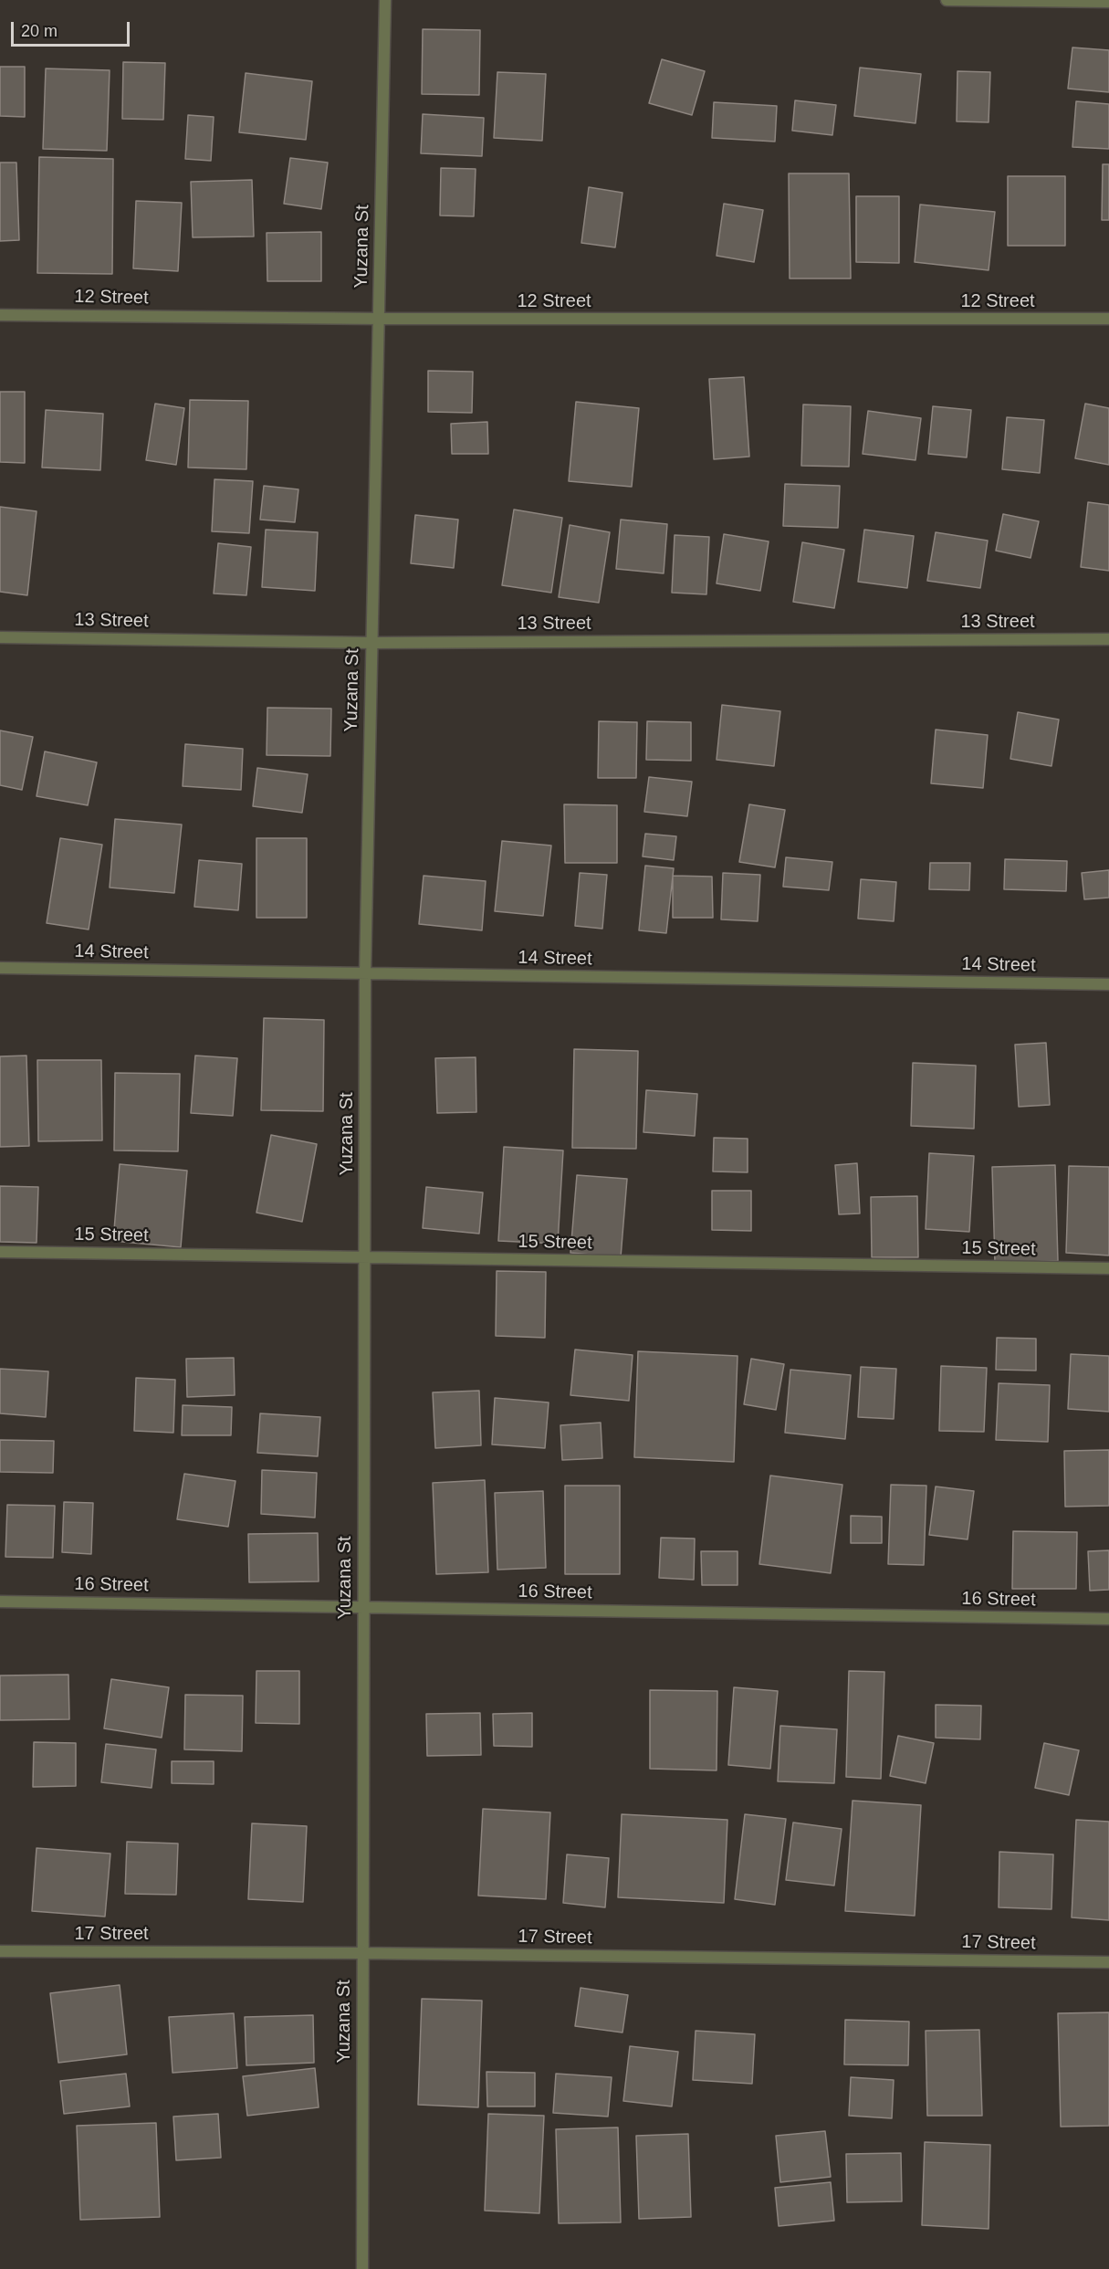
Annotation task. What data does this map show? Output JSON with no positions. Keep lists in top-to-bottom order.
{
  "streets": {
    "street": [
      "Yuzana St",
      "12 Street",
      "13 Street",
      "14 Street",
      "15 Street",
      "16 Street",
      "17 Street"
    ]
  },
  "crossings": [
    ["Yuzana St", "12 Street"],
    ["Yuzana St", "13 Street"],
    ["Yuzana St", "14 Street"],
    ["Yuzana St", "15 Street"],
    ["Yuzana St", "16 Street"],
    ["Yuzana St", "17 Street"]
  ],
  "scale_bar": "20 m"
}
